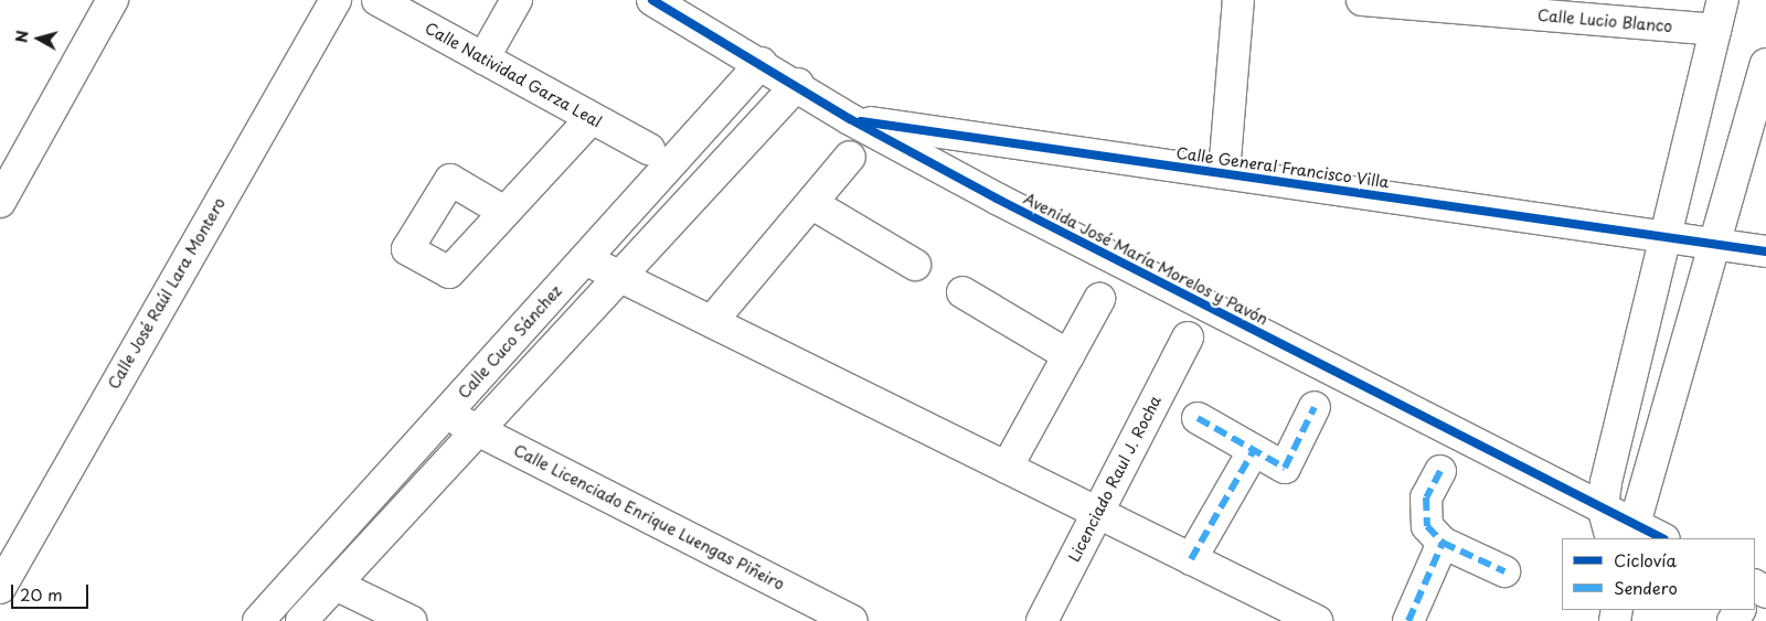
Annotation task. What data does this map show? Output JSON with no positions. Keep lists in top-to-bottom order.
{
  "streets": {
    "street": [
      "Calle Lucio Blanco",
      "Calle Natividad Garza Leal",
      "Calle General Francisco Villa",
      "Avenida José María Morelos y Pavón",
      "Calle José Raúl Lara Montero",
      "Calle Cuco Sánchez",
      "Licenciado Raul J. Rocha",
      "Calle Licenciado Enrique Luengas Piñeiro"
    ]
  },
  "crossings": [
    ["Calle General Francisco Villa", "Avenida José María Morelos y Pavón"],
    ["Avenida José María Morelos y Pavón", "Calle Cuco Sánchez"],
    ["Calle Cuco Sánchez", "Calle Licenciado Enrique Luengas Piñeiro"]
  ],
  "legend": ["Ciclovía", "Sendero"],
  "scale_bar": "20 m",
  "north": "left"
}
